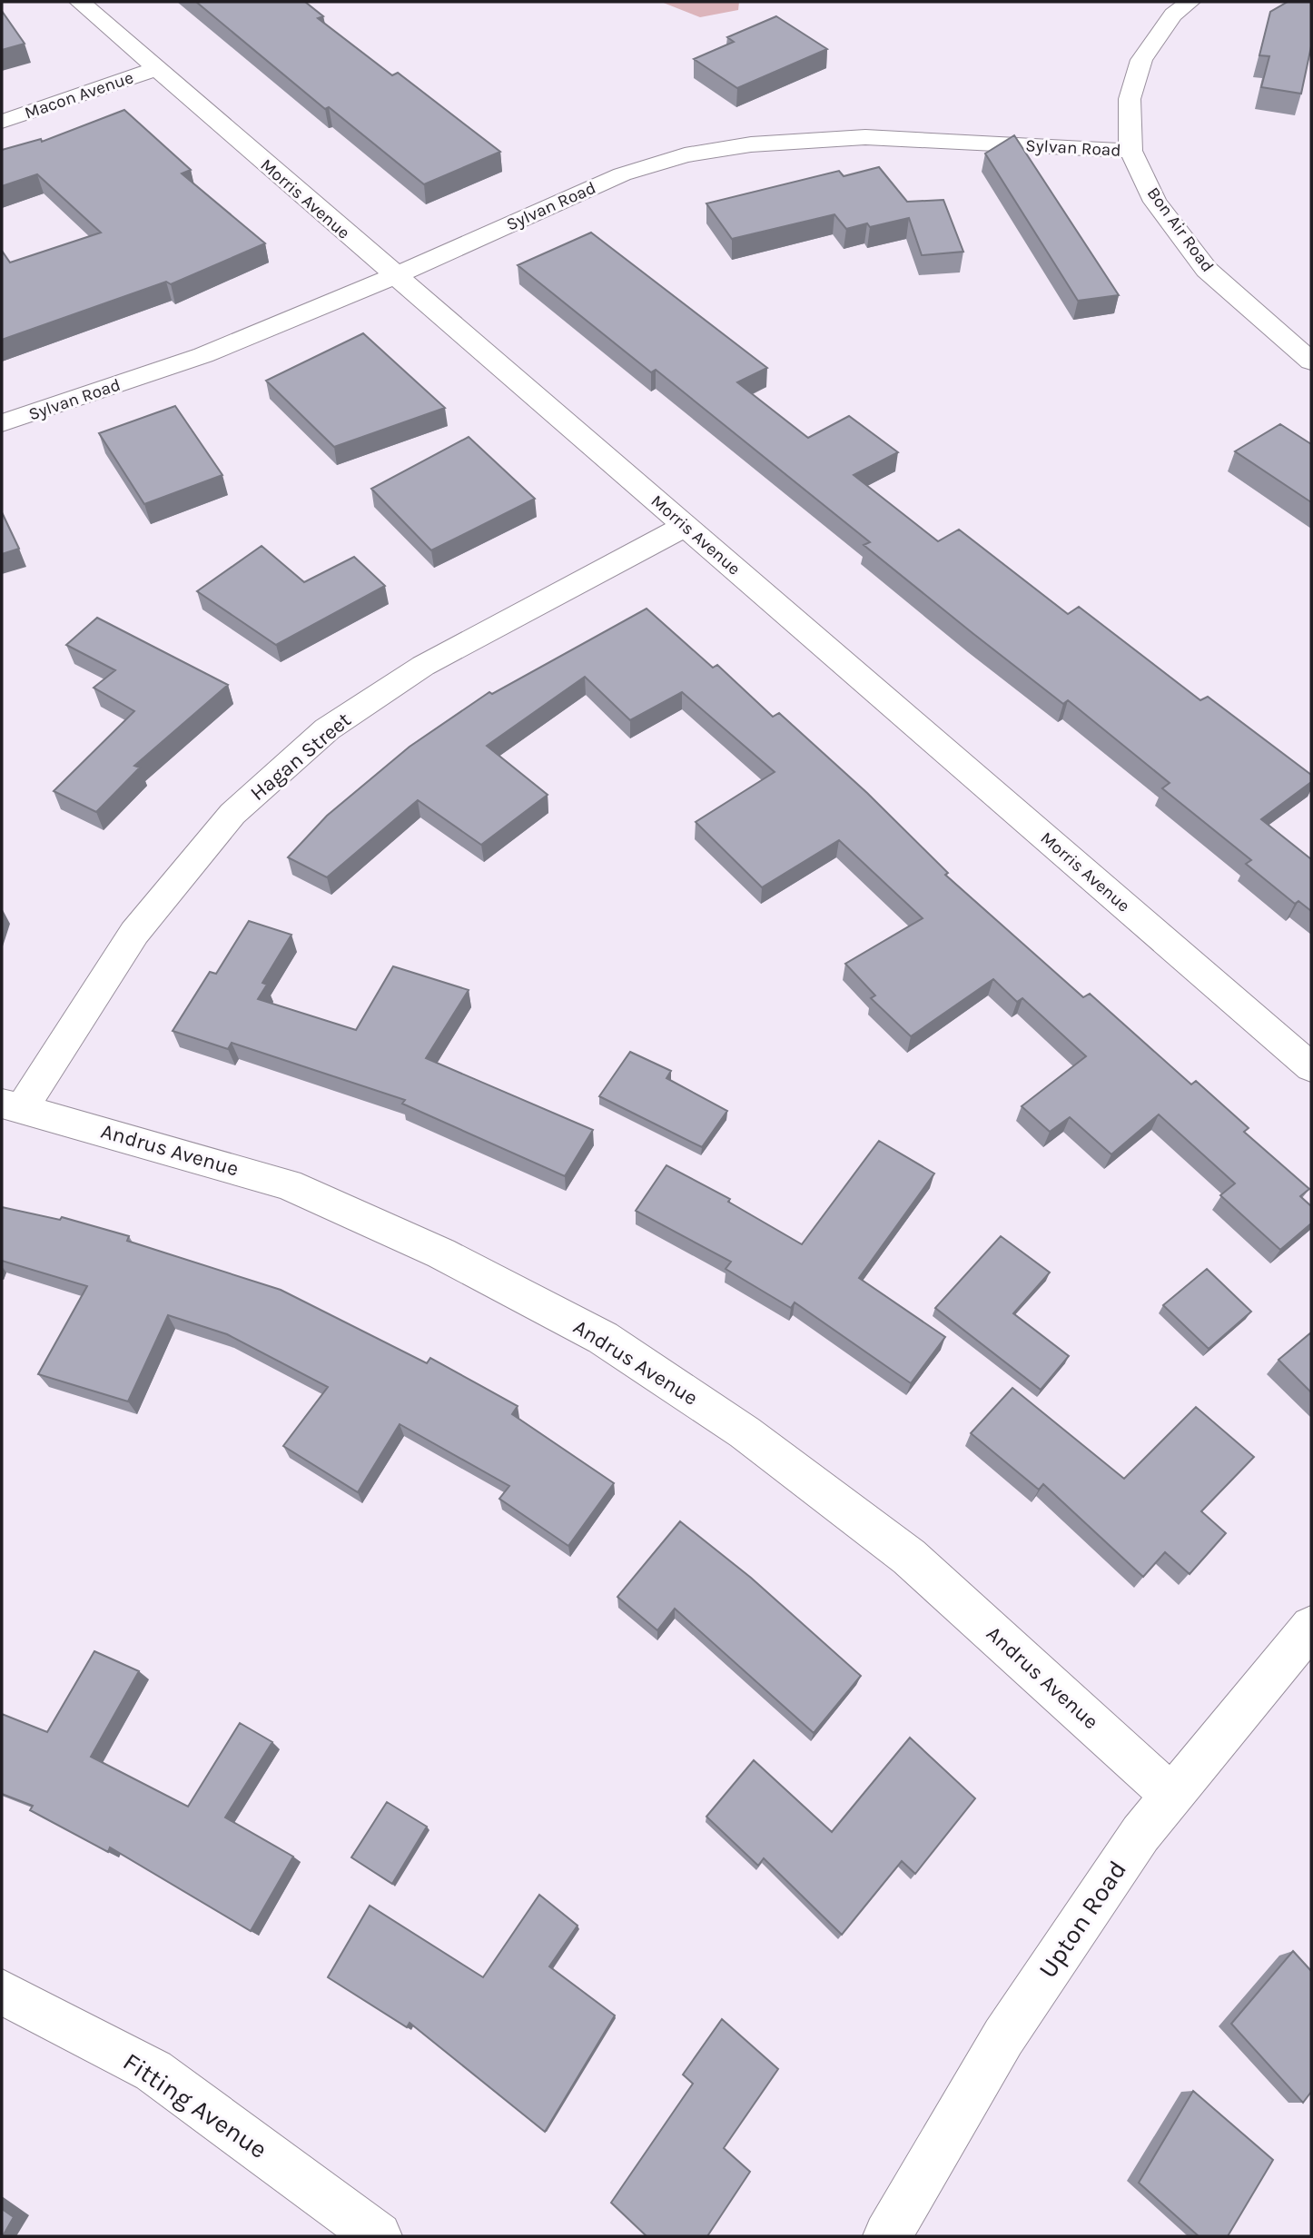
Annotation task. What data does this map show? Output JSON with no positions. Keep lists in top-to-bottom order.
{
  "streets": {
    "street": [
      "Macon Avenue",
      "Sylvan Road",
      "Morris Avenue",
      "Bon Air Road",
      "Hagan Street",
      "Andrus Avenue",
      "Upton Road",
      "Fitting Avenue"
    ]
  },
  "crossings": [
    ["Macon Avenue", "Morris Avenue"],
    ["Sylvan Road", "Morris Avenue"],
    ["Sylvan Road", "Bon Air Road"],
    ["Morris Avenue", "Hagan Street"],
    ["Hagan Street", "Andrus Avenue"],
    ["Andrus Avenue", "Upton Road"]
  ]
}
